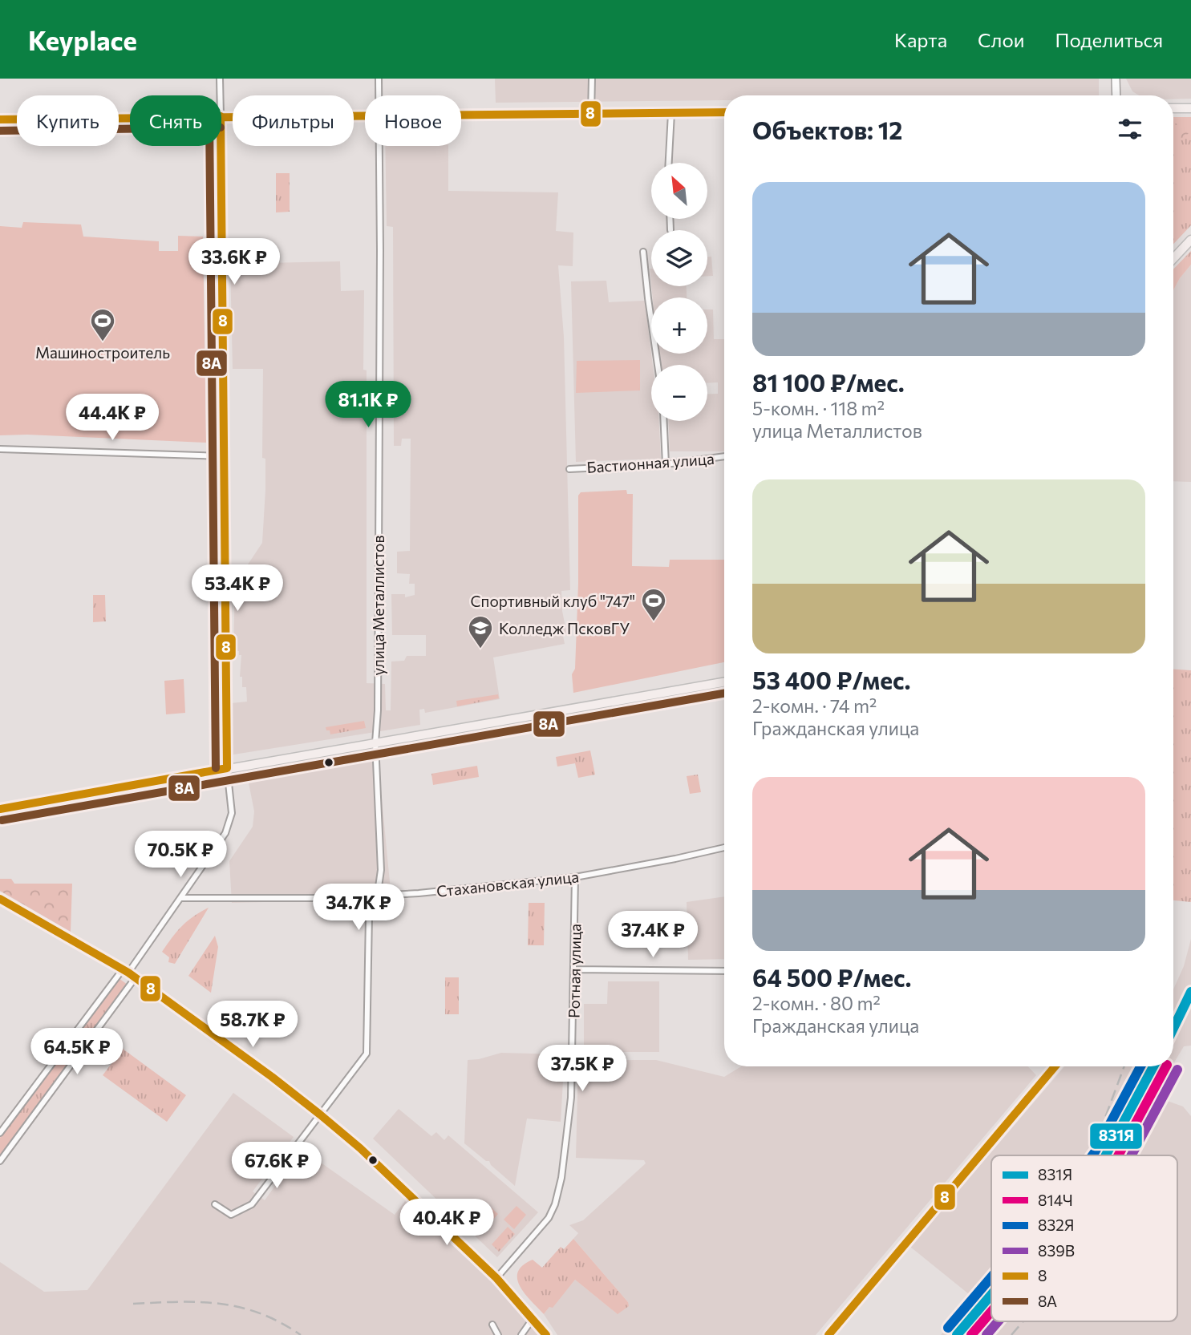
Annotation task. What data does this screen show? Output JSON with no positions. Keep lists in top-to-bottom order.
{
  "streets": {
    "street": [
      "Бастионная улица",
      "улица Металлистов",
      "Стахановская улица",
      "Ротная улица"
    ]
  },
  "crossings": [
    ["улица Металлистов", "Стахановская улица"],
    ["Стахановская улица", "Ротная улица"]
  ],
  "places": {
    "sports": ["Машиностроитель", "Спортивный клуб \"747\""],
    "school or university": ["Колледж ПсковГУ"]
  },
  "lines": [
    "transit line 8",
    "transit line 8А",
    "transit line 831Я",
    "transit line 814Ч",
    "transit line 832Я",
    "transit line 839В"
  ],
  "legend": [
    "831Я",
    "814Ч",
    "832Я",
    "839В",
    "8",
    "8А"
  ],
  "north": "top left",
  "page": {
    "header": "Keyplace",
    "nav": ["Карта", "Слои", "Поделиться"],
    "chip": [
      "Купить",
      "Снять",
      "Фильтры",
      "Новое"
    ],
    "heading": "Объектов: 12",
    "map_buttons": ["+", "−"],
    "list": [
      {
        "name": "81 100 ₽/мес.",
        "note": "5-комн. · 118 m² · улица Металлистов"
      },
      {
        "name": "53 400 ₽/мес.",
        "note": "2-комн. · 74 m² · Гражданская улица"
      },
      {
        "name": "64 500 ₽/мес.",
        "note": "2-комн. · 80 m² · Гражданская улица"
      }
    ],
    "price": [
      "33.6K ₽",
      "81.1K ₽",
      "44.4K ₽",
      "53.4K ₽",
      "70.5K ₽",
      "34.7K ₽",
      "37.4K ₽",
      "58.7K ₽",
      "64.5K ₽",
      "37.5K ₽",
      "67.6K ₽",
      "40.4K ₽"
    ]
  }
}
